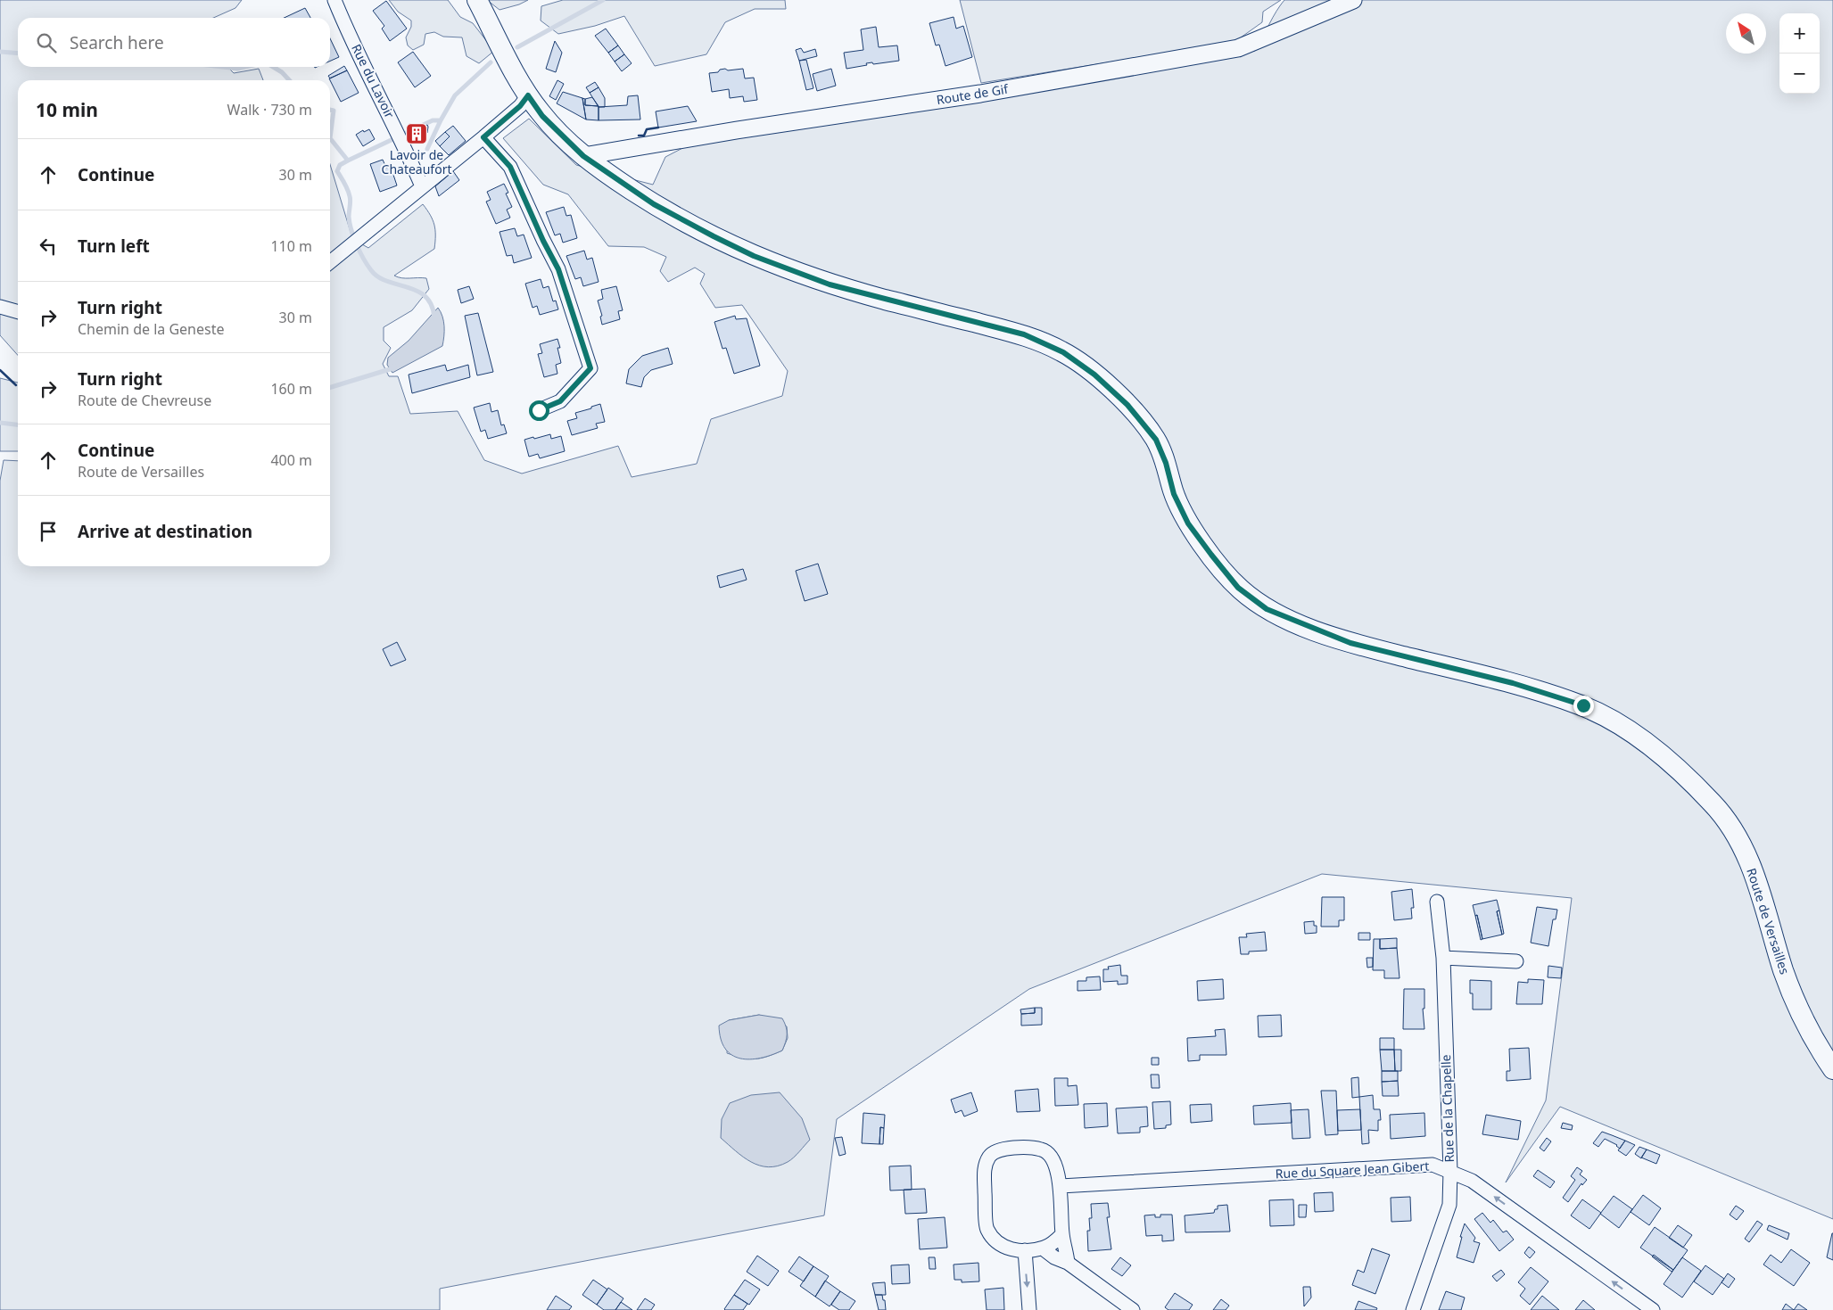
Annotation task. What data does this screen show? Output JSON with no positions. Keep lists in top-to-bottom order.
{
  "streets": {
    "main road": ["Route de Versailles"],
    "street": [
      "Rue du Lavoir",
      "Route de Gif",
      "Rue de la Chapelle",
      "Rue du Square Jean Gibert"
    ]
  },
  "crossings": [
    ["Route de Gif", "Route de Versailles"],
    ["Rue de la Chapelle", "Rue du Square Jean Gibert"]
  ],
  "one_way": ["Rue du Square Jean Gibert"],
  "places": {
    "building": ["Lavoir de Chateaufort"]
  },
  "north": "top left",
  "page": {
    "map_buttons": ["+", "−"],
    "search": "Search here",
    "heading": ["10 min", "Walk · 730 m"],
    "list": [
      ["Continue", "30 m"],
      ["Turn left", "110 m"],
      ["Turn right", "Chemin de la Geneste", "30 m"],
      ["Turn right", "Route de Chevreuse", "160 m"],
      ["Continue", "Route de Versailles", "400 m"],
      "Arrive at destination"
    ]
  }
}
